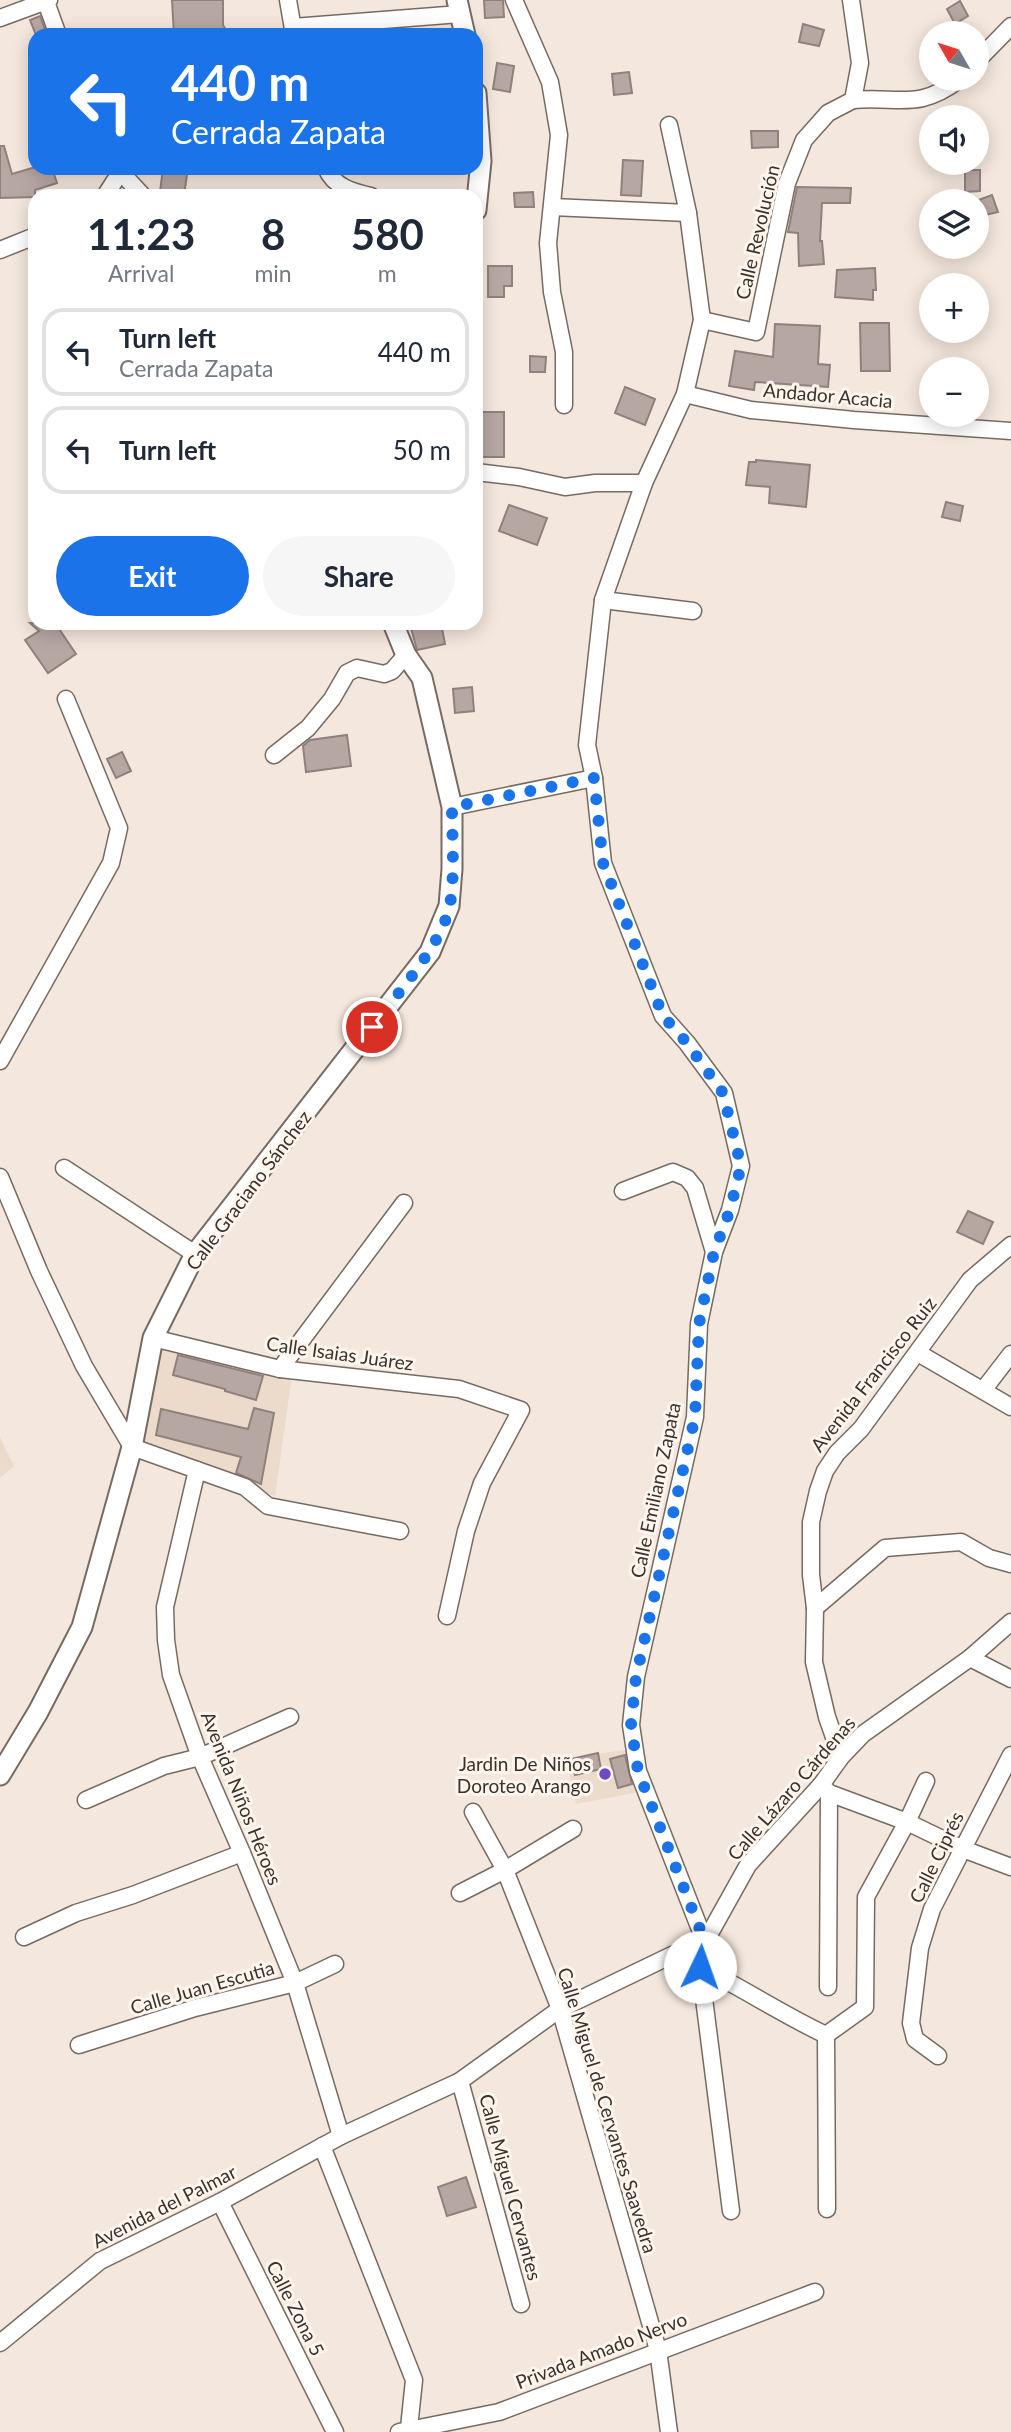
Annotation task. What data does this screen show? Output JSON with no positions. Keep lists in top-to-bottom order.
{
  "streets": {
    "street": [
      "Calle Revolución",
      "Andador Acacia",
      "Calle Graciano Sánchez",
      "Calle Isaias Juárez",
      "Avenida Francisco Ruiz",
      "Calle Emiliano Zapata",
      "Calle Lázaro Cárdenas",
      "Avenida Niños Héroes",
      "Calle Ciprés",
      "Calle Juan Escutia",
      "Calle Miguel de Cervantes Saavedra",
      "Calle Miguel Cervantes",
      "Avenida del Palmar",
      "Calle Zona 5",
      "Privada Amado Nervo"
    ]
  },
  "crossings": [
    ["Calle Revolución", "Calle Emiliano Zapata"],
    ["Andador Acacia", "Calle Emiliano Zapata"],
    ["Calle Graciano Sánchez", "Calle Isaias Juárez"],
    ["Avenida Francisco Ruiz", "Calle Lázaro Cárdenas"],
    ["Calle Emiliano Zapata", "Calle Lázaro Cárdenas"],
    ["Avenida Niños Héroes", "Calle Juan Escutia"],
    ["Calle Miguel de Cervantes Saavedra", "Privada Amado Nervo"],
    ["Avenida del Palmar", "Calle Zona 5"]
  ],
  "places": ["Jardin De Niños Doroteo Arango"],
  "north": "top left",
  "page": {
    "map_buttons": ["+", "−"],
    "turn": ["440 m", "Cerrada Zapata"],
    "eta": [
      "11:23",
      "Arrival",
      "8",
      "min",
      "580",
      "m"
    ],
    "list": [
      {
        "name": "Turn left",
        "note": "Cerrada Zapata",
        "value": "440 m"
      },
      {
        "name": "Turn left",
        "value": "50 m"
      }
    ],
    "buttons": ["Exit", "Share"]
  }
}
